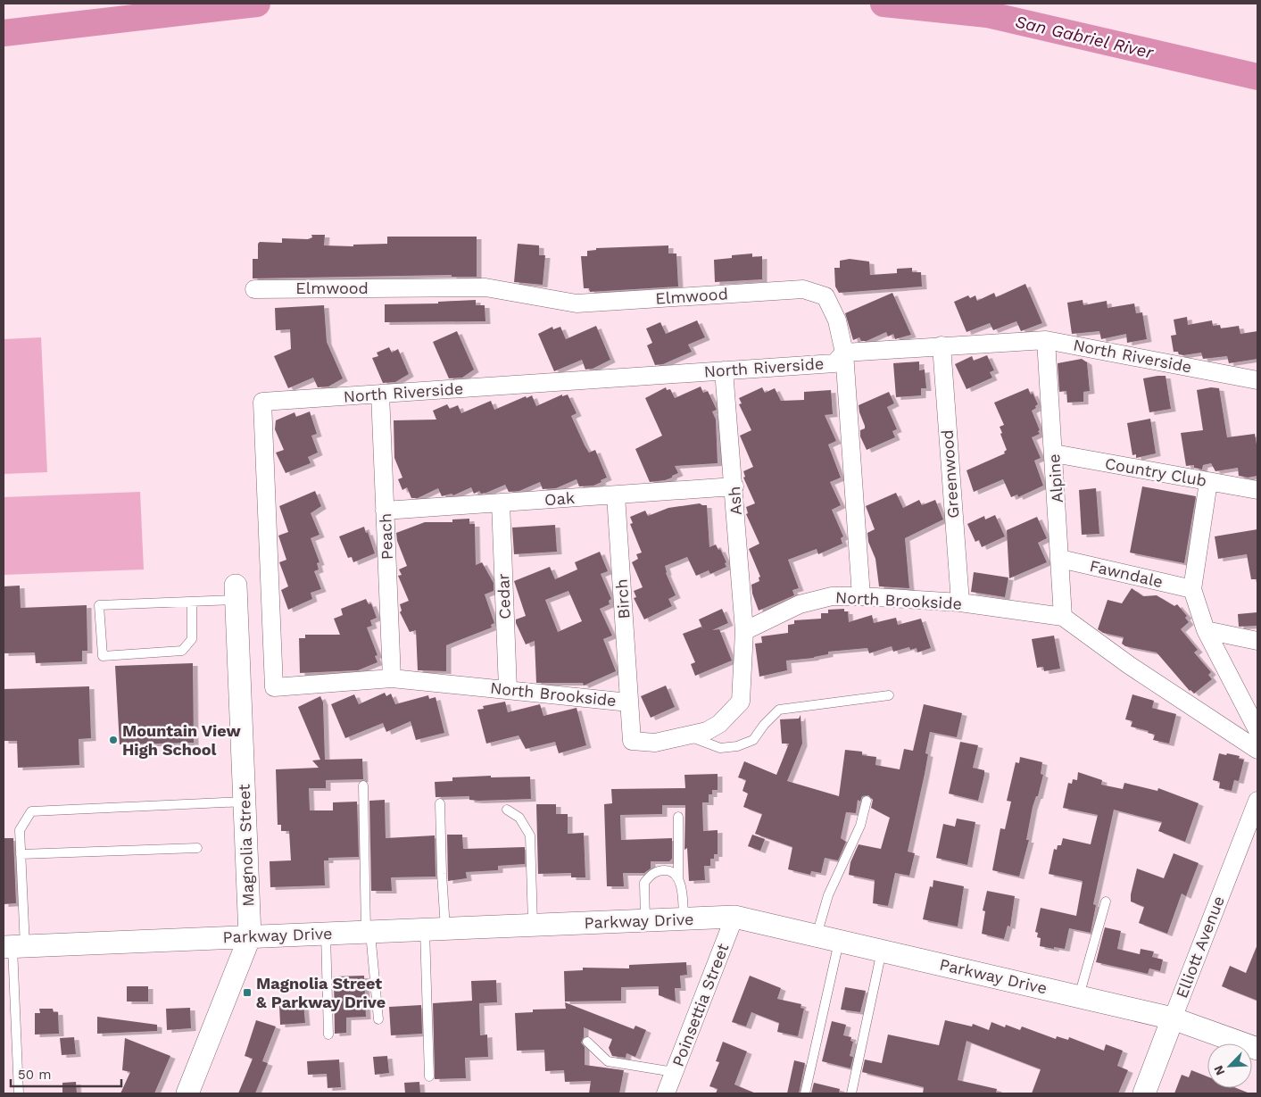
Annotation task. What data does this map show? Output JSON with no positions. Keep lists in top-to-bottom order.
{
  "streets": {
    "street": [
      "Elmwood",
      "North Riverside",
      "Country Club",
      "Greenwood",
      "Alpine",
      "Oak",
      "Ash",
      "Peach",
      "Fawndale",
      "Cedar",
      "Birch",
      "North Brookside",
      "Magnolia Street",
      "Parkway Drive",
      "Elliott Avenue",
      "Poinsettia Street"
    ]
  },
  "crossings": [
    ["Elmwood", "North Riverside"],
    ["Elmwood", "North Brookside"],
    ["North Riverside", "Greenwood"],
    ["North Riverside", "Alpine"],
    ["North Riverside", "Ash"],
    ["North Riverside", "Peach"],
    ["North Riverside", "North Brookside"],
    ["Country Club", "Alpine"],
    ["Greenwood", "North Brookside"],
    ["Alpine", "Fawndale"],
    ["Alpine", "North Brookside"],
    ["Oak", "Ash"],
    ["Oak", "Peach"],
    ["Oak", "Cedar"],
    ["Oak", "Birch"],
    ["Ash", "North Brookside"],
    ["Peach", "North Brookside"],
    ["Cedar", "North Brookside"],
    ["Birch", "North Brookside"],
    ["Magnolia Street", "Parkway Drive"],
    ["Parkway Drive", "Elliott Avenue"],
    ["Parkway Drive", "Poinsettia Street"]
  ],
  "water": ["San Gabriel River"],
  "places": {
    "other": ["Mountain View High School"],
    "transit": ["Magnolia Street & Parkway Drive"]
  },
  "scale_bar": "50 m",
  "north": "bottom left"
}
